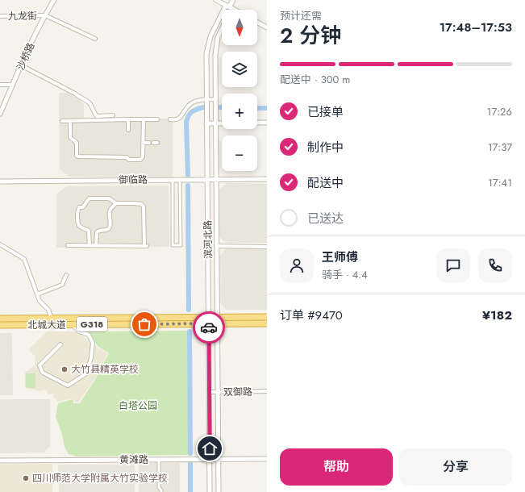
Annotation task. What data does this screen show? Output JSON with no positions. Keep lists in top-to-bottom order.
{
  "streets": {
    "highway": ["G318", "北城大道"],
    "street": [
      "九龙街",
      "沙桥路",
      "御临路",
      "滨河北路",
      "双御路",
      "黄滩路"
    ]
  },
  "crossings": [
    ["九龙街", "沙桥路"],
    ["御临路", "滨河北路"],
    ["滨河北路", "北城大道"],
    ["滨河北路", "双御路"],
    ["滨河北路", "黄滩路"]
  ],
  "parks": ["白塔公园"],
  "places": ["大竹县精英学校", "四川师范大学附属大竹实验学校"],
  "north": "bottom",
  "page": {
    "heading": ["2 分钟", "预计还需", "17:48–17:53"],
    "panel": [
      "王师傅",
      "骑手 · 4.4",
      "订单 #9470",
      "¥182"
    ],
    "map_buttons": ["+", "−"],
    "bar": "配送中 · 300 m",
    "list": [
      ["已接单", "17:26"],
      ["制作中", "17:37"],
      ["配送中", "17:41"],
      "已送达"
    ],
    "buttons": ["帮助", "分享"]
  }
}
